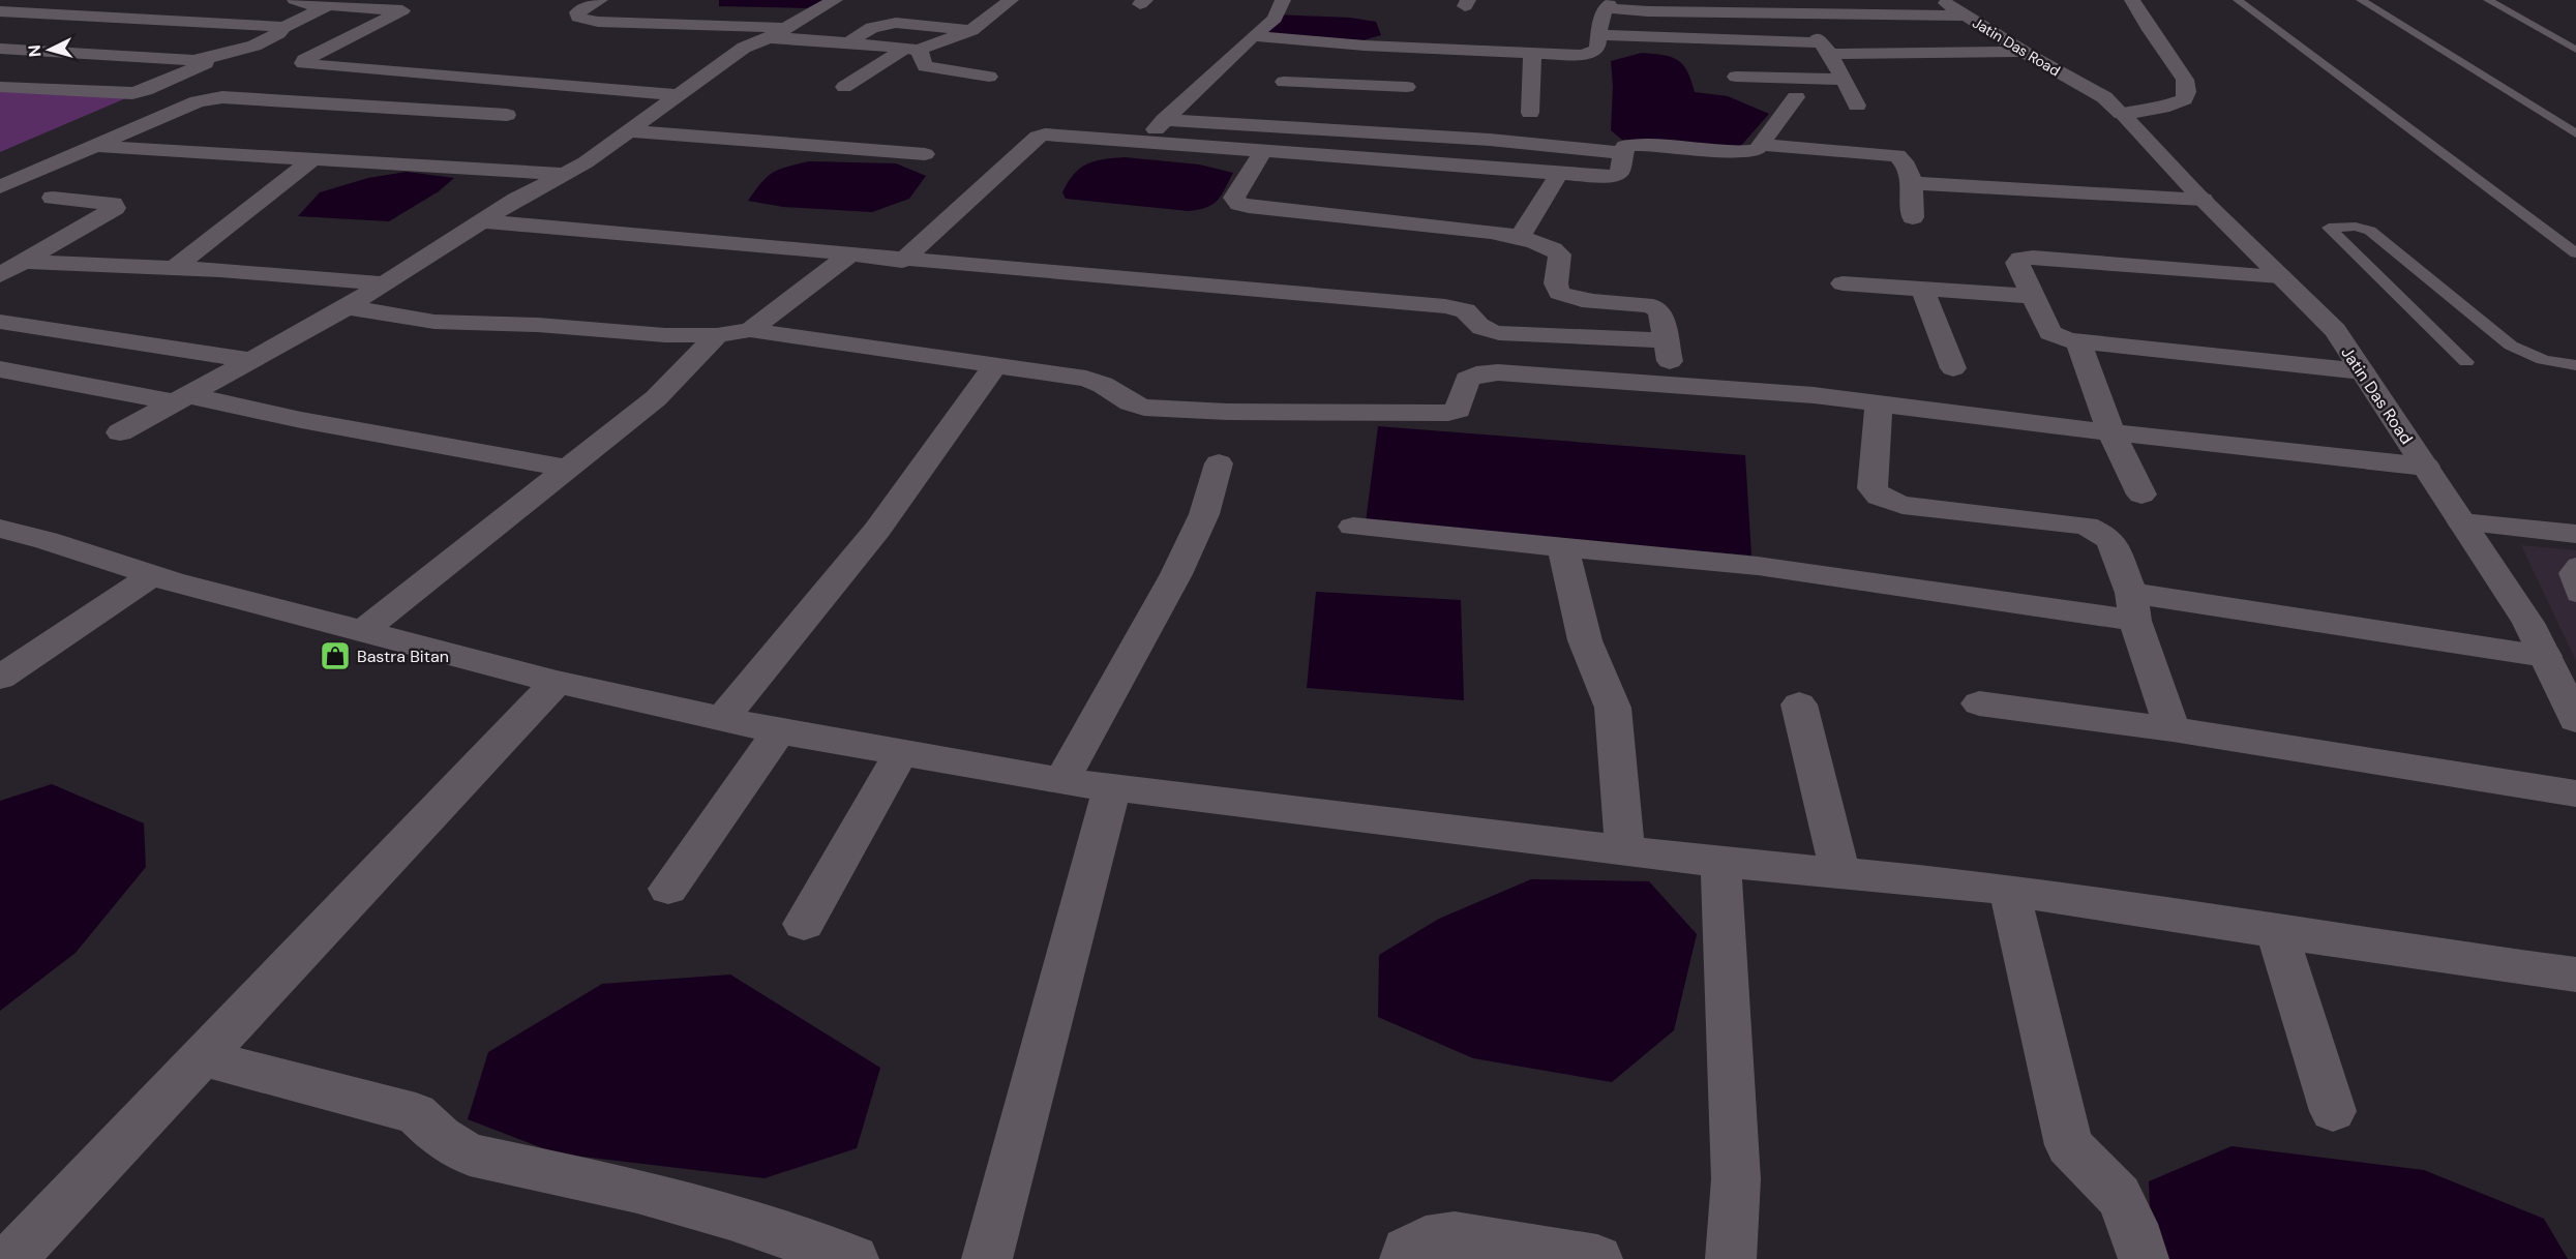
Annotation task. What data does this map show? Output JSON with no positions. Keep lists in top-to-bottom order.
{
  "streets": {
    "street": ["Jatin Das Road"]
  },
  "places": {
    "shop": ["Bastra Bitan"]
  },
  "north": "left"
}
